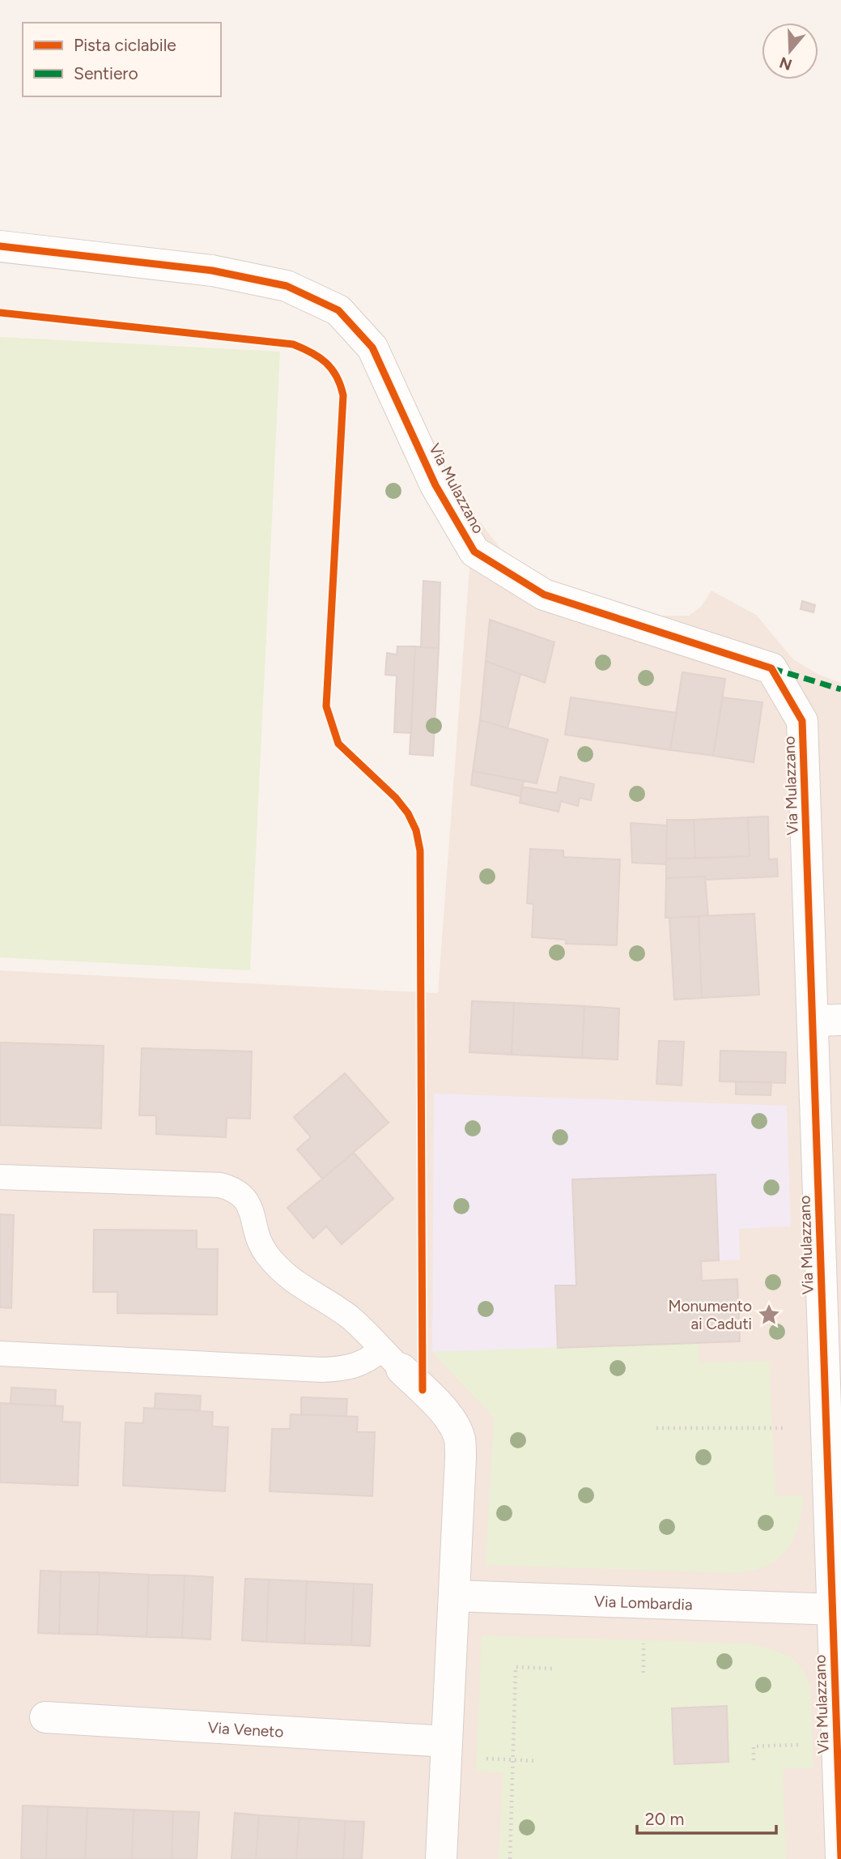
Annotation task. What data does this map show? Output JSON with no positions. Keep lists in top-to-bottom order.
{
  "streets": {
    "street": ["Via Mulazzano", "Via Lombardia", "Via Veneto"]
  },
  "crossings": [
    ["Via Mulazzano", "Via Lombardia"]
  ],
  "places": {
    "place": ["Monumento ai Caduti"]
  },
  "legend": ["Pista ciclabile", "Sentiero"],
  "scale_bar": "20 m",
  "north": "bottom"
}
